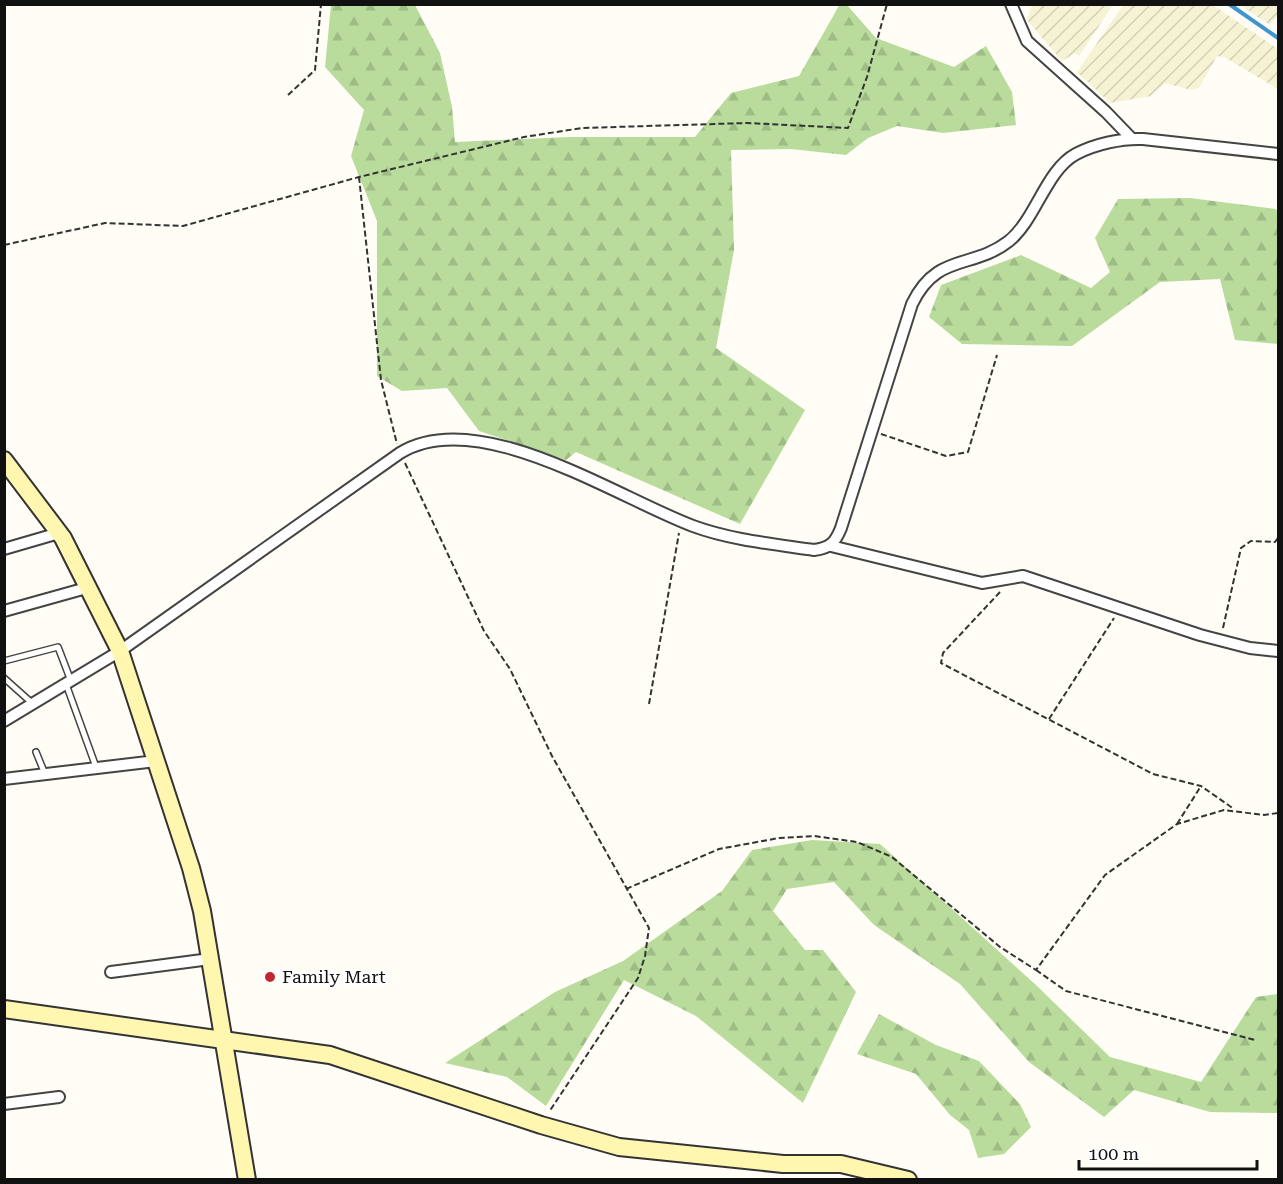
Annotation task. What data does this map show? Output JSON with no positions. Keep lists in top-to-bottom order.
{
  "places": ["Family Mart"],
  "scale_bar": "100 m"
}
